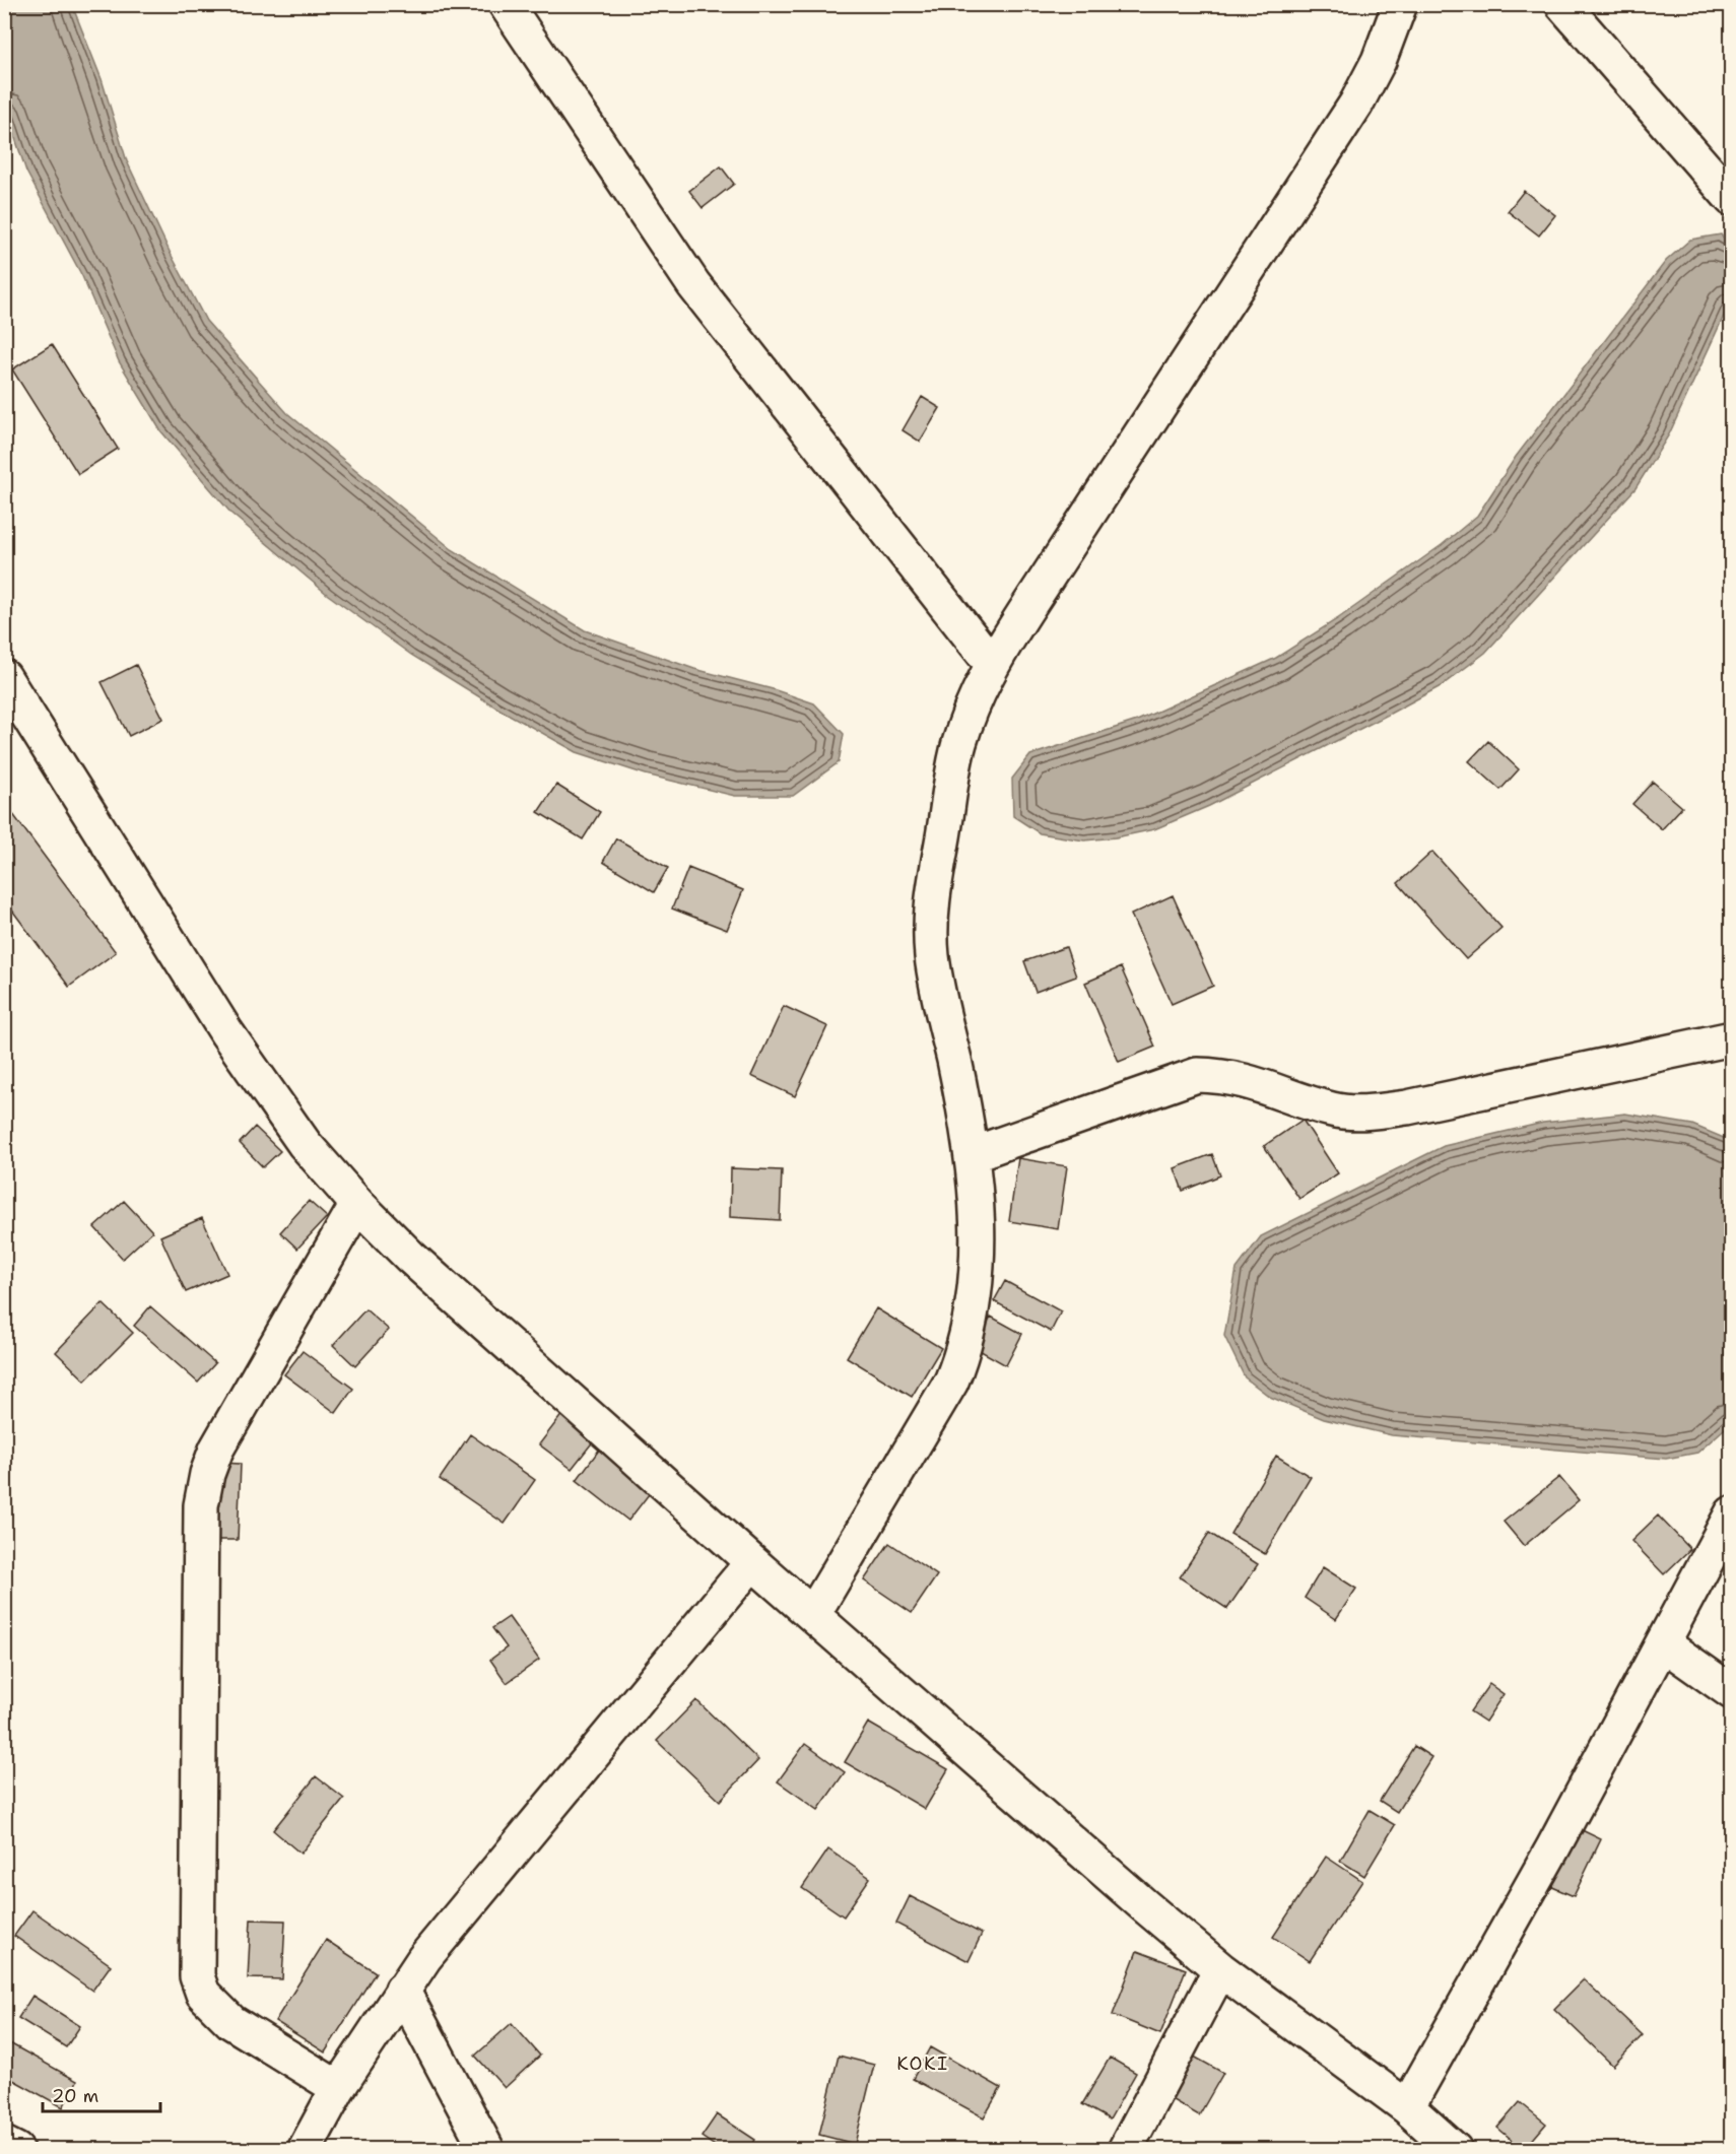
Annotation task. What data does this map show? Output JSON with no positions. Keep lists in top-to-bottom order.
{
  "districts": ["KOKI"],
  "scale_bar": "20 m"
}
